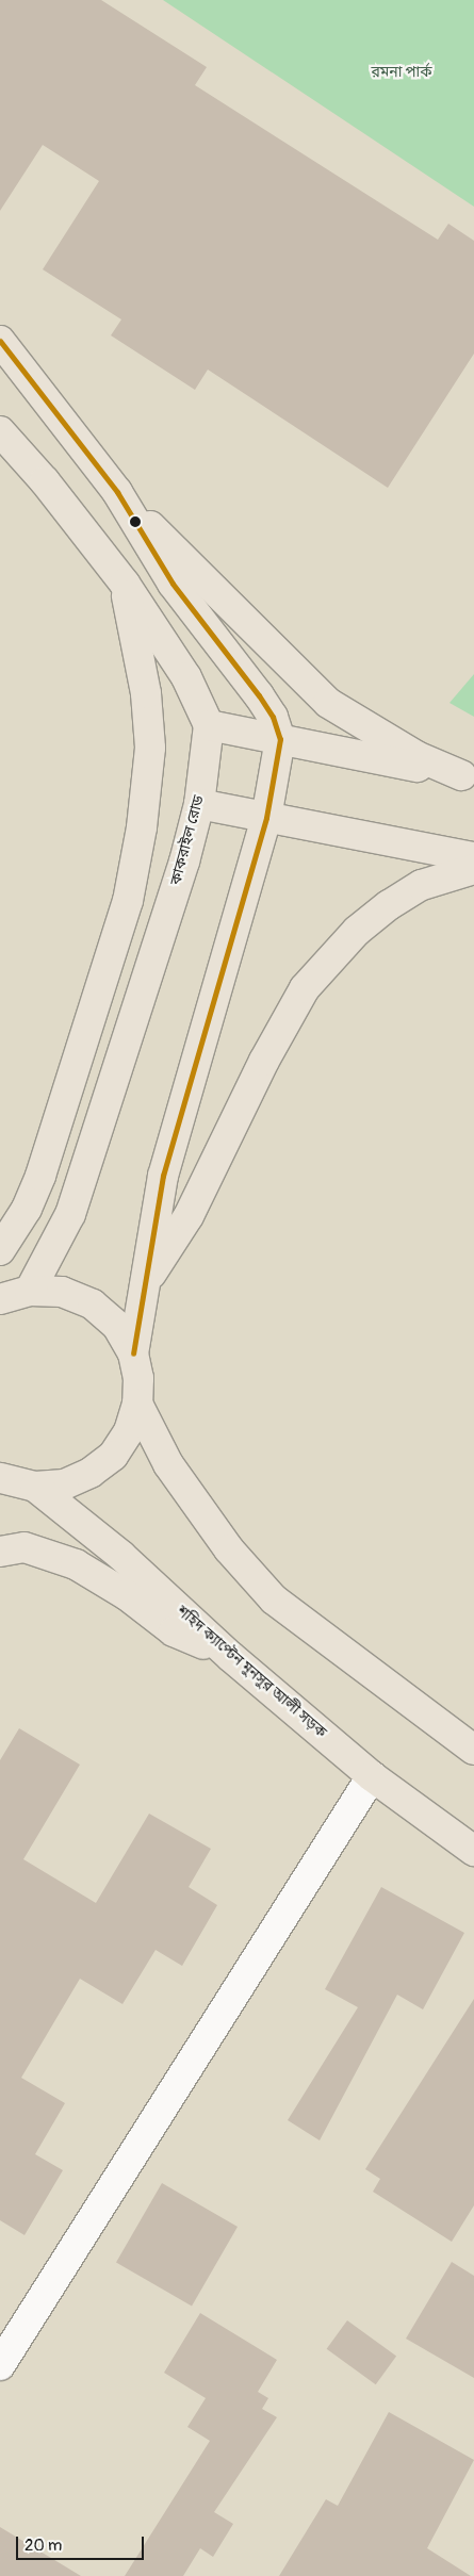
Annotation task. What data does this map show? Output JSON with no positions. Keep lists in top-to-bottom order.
{
  "streets": {
    "main road": ["কাকরাইল রোড", "শহিদ ক্যাপ্টেন মুনসুর আলী সড়ক"]
  },
  "parks": ["রমনা পার্ক"],
  "scale_bar": "20 m"
}
